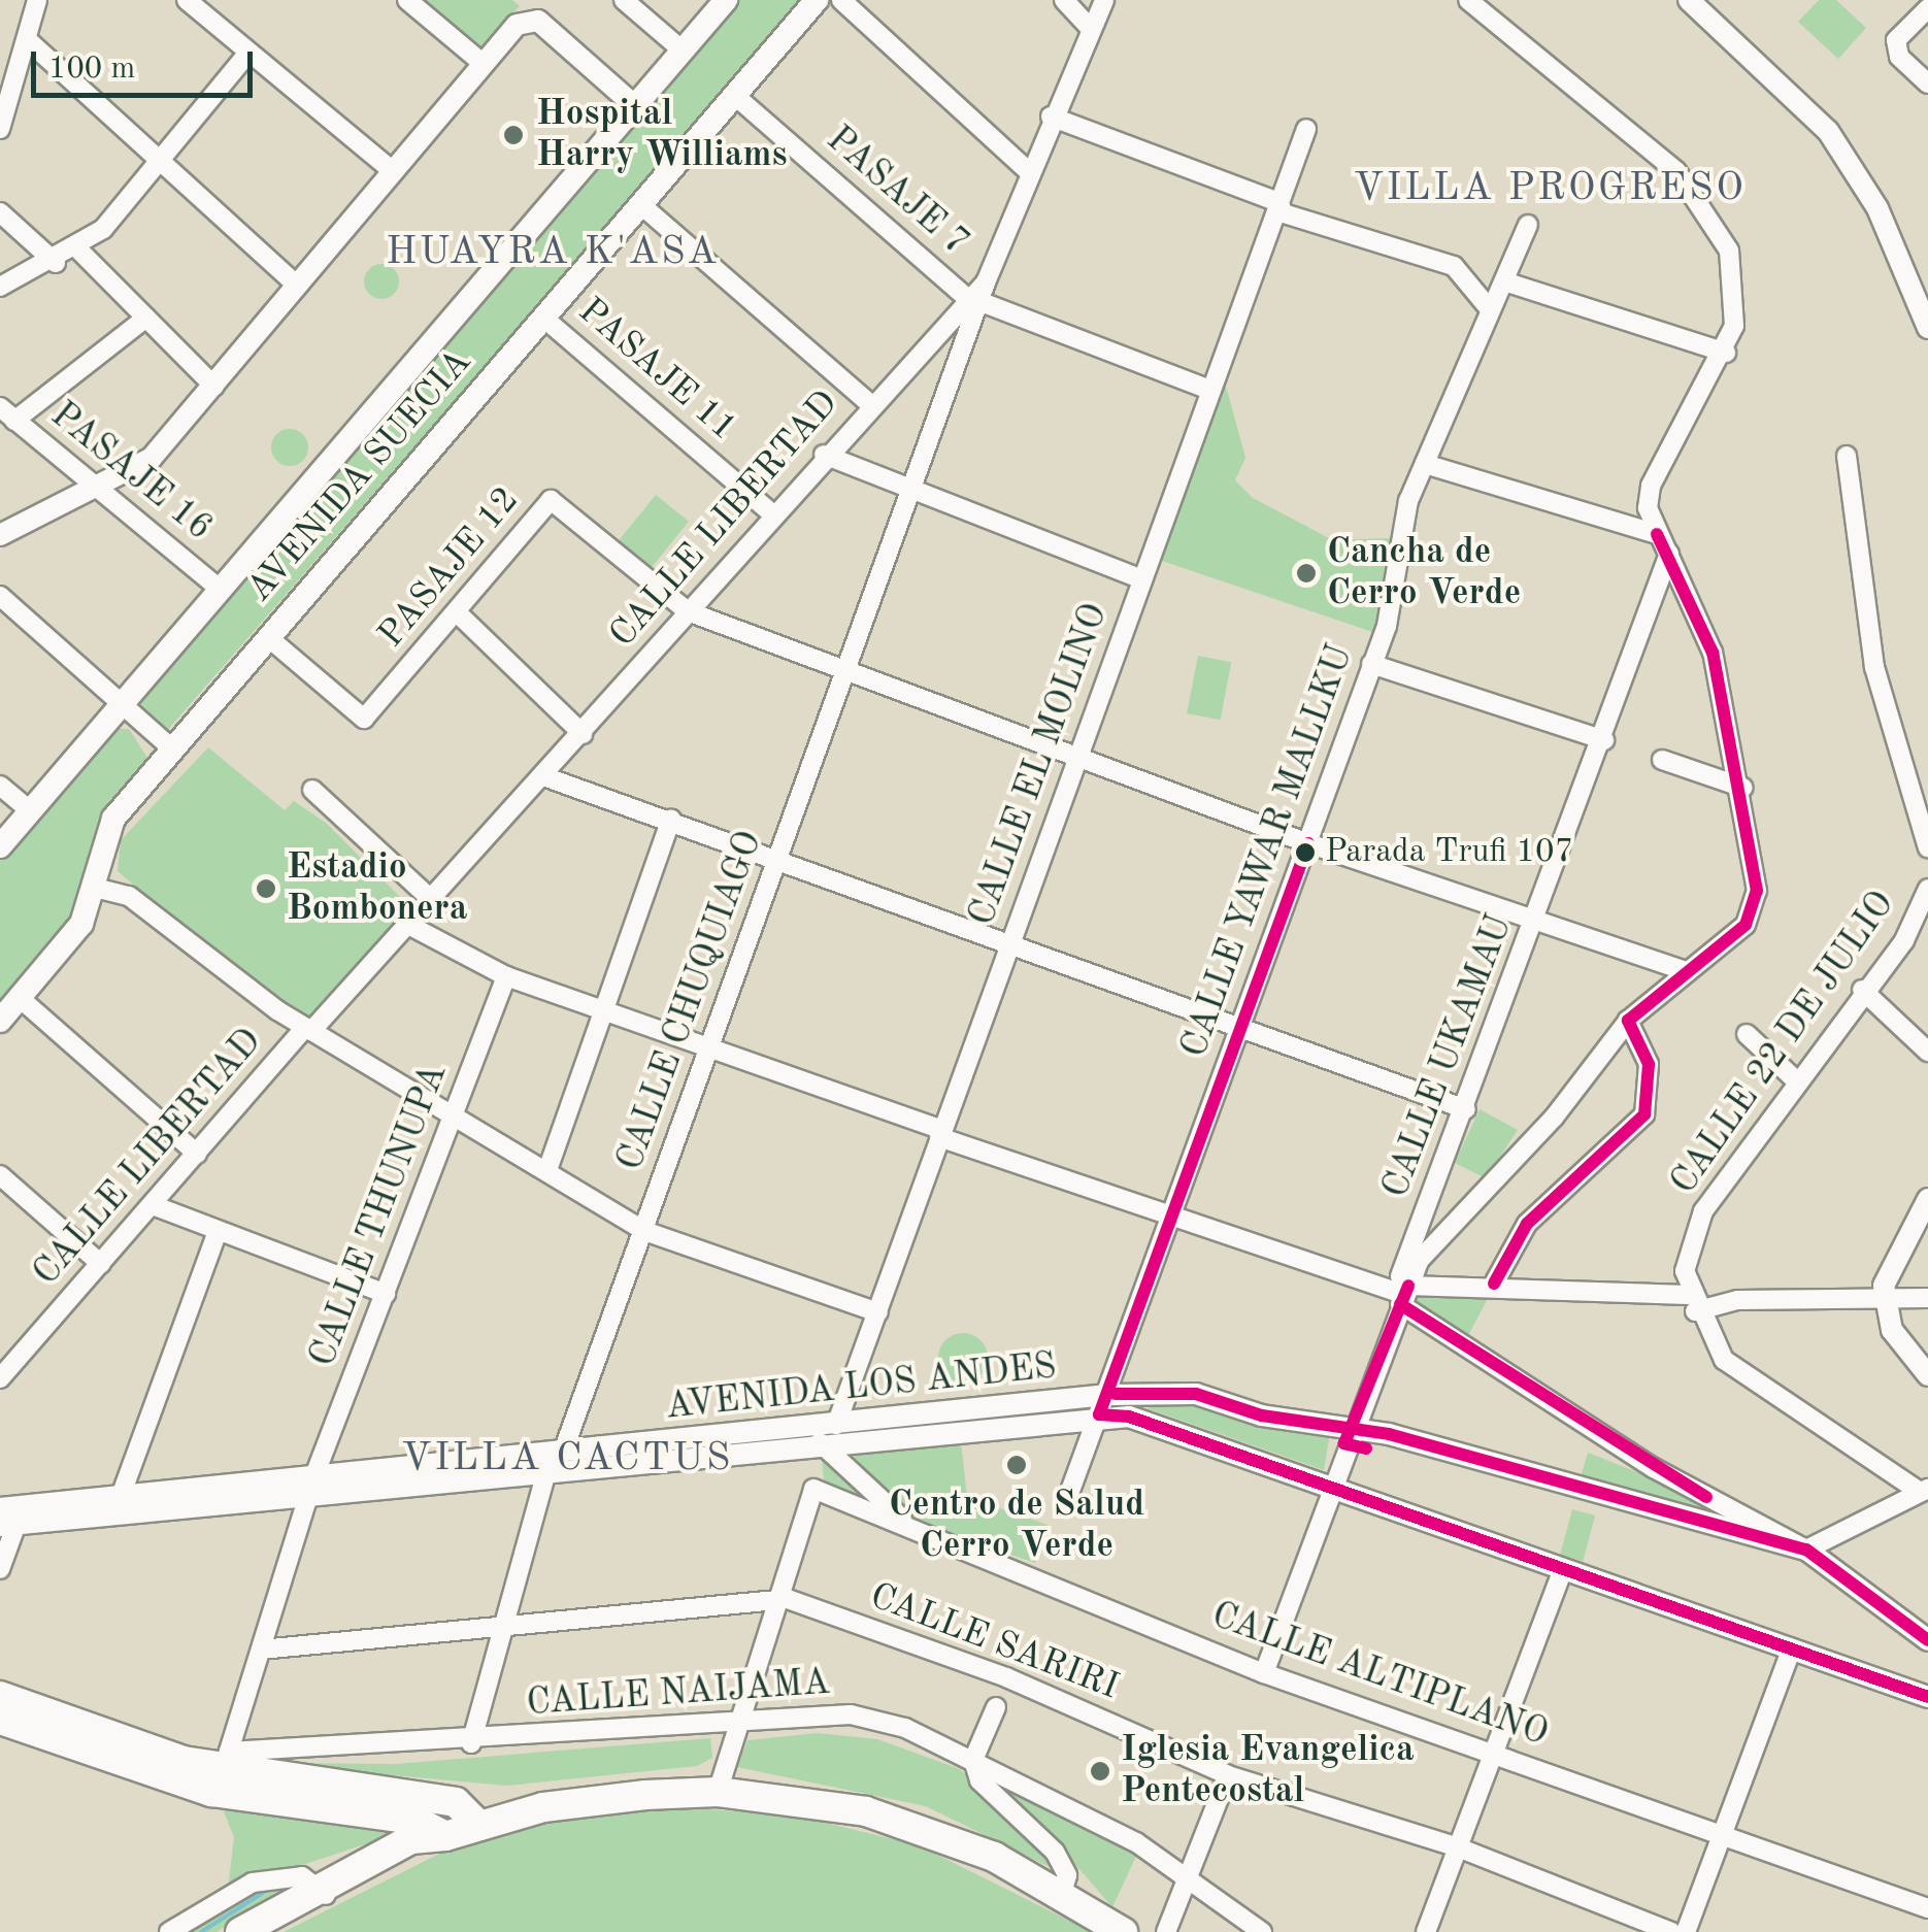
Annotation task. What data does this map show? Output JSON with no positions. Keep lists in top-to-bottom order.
{
  "streets": {
    "main road": ["AVENIDA SUECIA"],
    "street": [
      "PASAJE 7",
      "PASAJE 11",
      "PASAJE 16",
      "CALLE LIBERTAD",
      "PASAJE 12",
      "CALLE EL MOLINO",
      "CALLE YAWAR MALLKU",
      "CALLE CHUQUIAGO",
      "CALLE 22 DE JULIO",
      "CALLE UKAMAU",
      "CALLE THUNUPA",
      "AVENIDA LOS ANDES",
      "CALLE SARIRI",
      "CALLE ALTIPLANO",
      "CALLE NAIJAMA"
    ]
  },
  "crossings": [
    ["PASAJE 7", "AVENIDA SUECIA"],
    ["PASAJE 7", "CALLE LIBERTAD"],
    ["PASAJE 7", "CALLE EL MOLINO"],
    ["PASAJE 7", "CALLE CHUQUIAGO"],
    ["PASAJE 11", "AVENIDA SUECIA"],
    ["PASAJE 11", "CALLE LIBERTAD"],
    ["PASAJE 16", "AVENIDA SUECIA"],
    ["AVENIDA SUECIA", "PASAJE 12"],
    ["CALLE LIBERTAD", "PASAJE 12"],
    ["CALLE LIBERTAD", "CALLE CHUQUIAGO"],
    ["CALLE EL MOLINO", "AVENIDA LOS ANDES"],
    ["CALLE YAWAR MALLKU", "AVENIDA LOS ANDES"],
    ["CALLE CHUQUIAGO", "AVENIDA LOS ANDES"],
    ["CALLE CHUQUIAGO", "CALLE SARIRI"],
    ["CALLE CHUQUIAGO", "CALLE NAIJAMA"],
    ["CALLE UKAMAU", "AVENIDA LOS ANDES"],
    ["CALLE UKAMAU", "CALLE ALTIPLANO"],
    ["CALLE THUNUPA", "AVENIDA LOS ANDES"],
    ["CALLE THUNUPA", "CALLE SARIRI"],
    ["CALLE THUNUPA", "CALLE NAIJAMA"],
    ["CALLE SARIRI", "CALLE ALTIPLANO"]
  ],
  "districts": ["VILLA PROGRESO", "HUAYRA K'ASA", "VILLA CACTUS"],
  "places": [
    "Hospital Harry Williams",
    "Cancha de Cerro Verde",
    "Parada Trufi 107",
    "Estadio Bombonera",
    "Centro de Salud Cerro Verde",
    "Iglesia Evangelica Pentecostal"
  ],
  "lines": ["transit line 107"],
  "scale_bar": "100 m"
}
